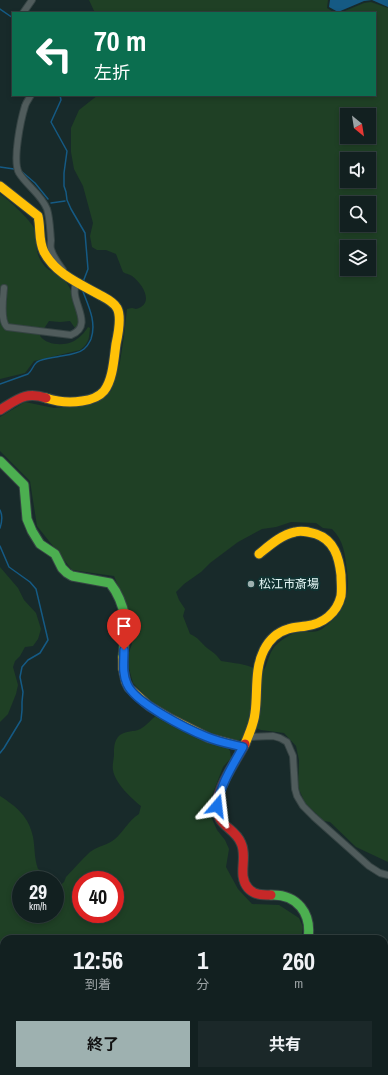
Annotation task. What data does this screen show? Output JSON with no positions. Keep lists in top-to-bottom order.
{
  "places": ["松江市斎場"],
  "north": "bottom right",
  "page": {
    "turn": ["70 m", "左折"],
    "speed": "29 km/h",
    "limit": "40",
    "eta": [
      "12:56",
      "到着",
      "1",
      "分",
      "260",
      "m"
    ],
    "buttons": ["終了", "共有"]
  }
}
